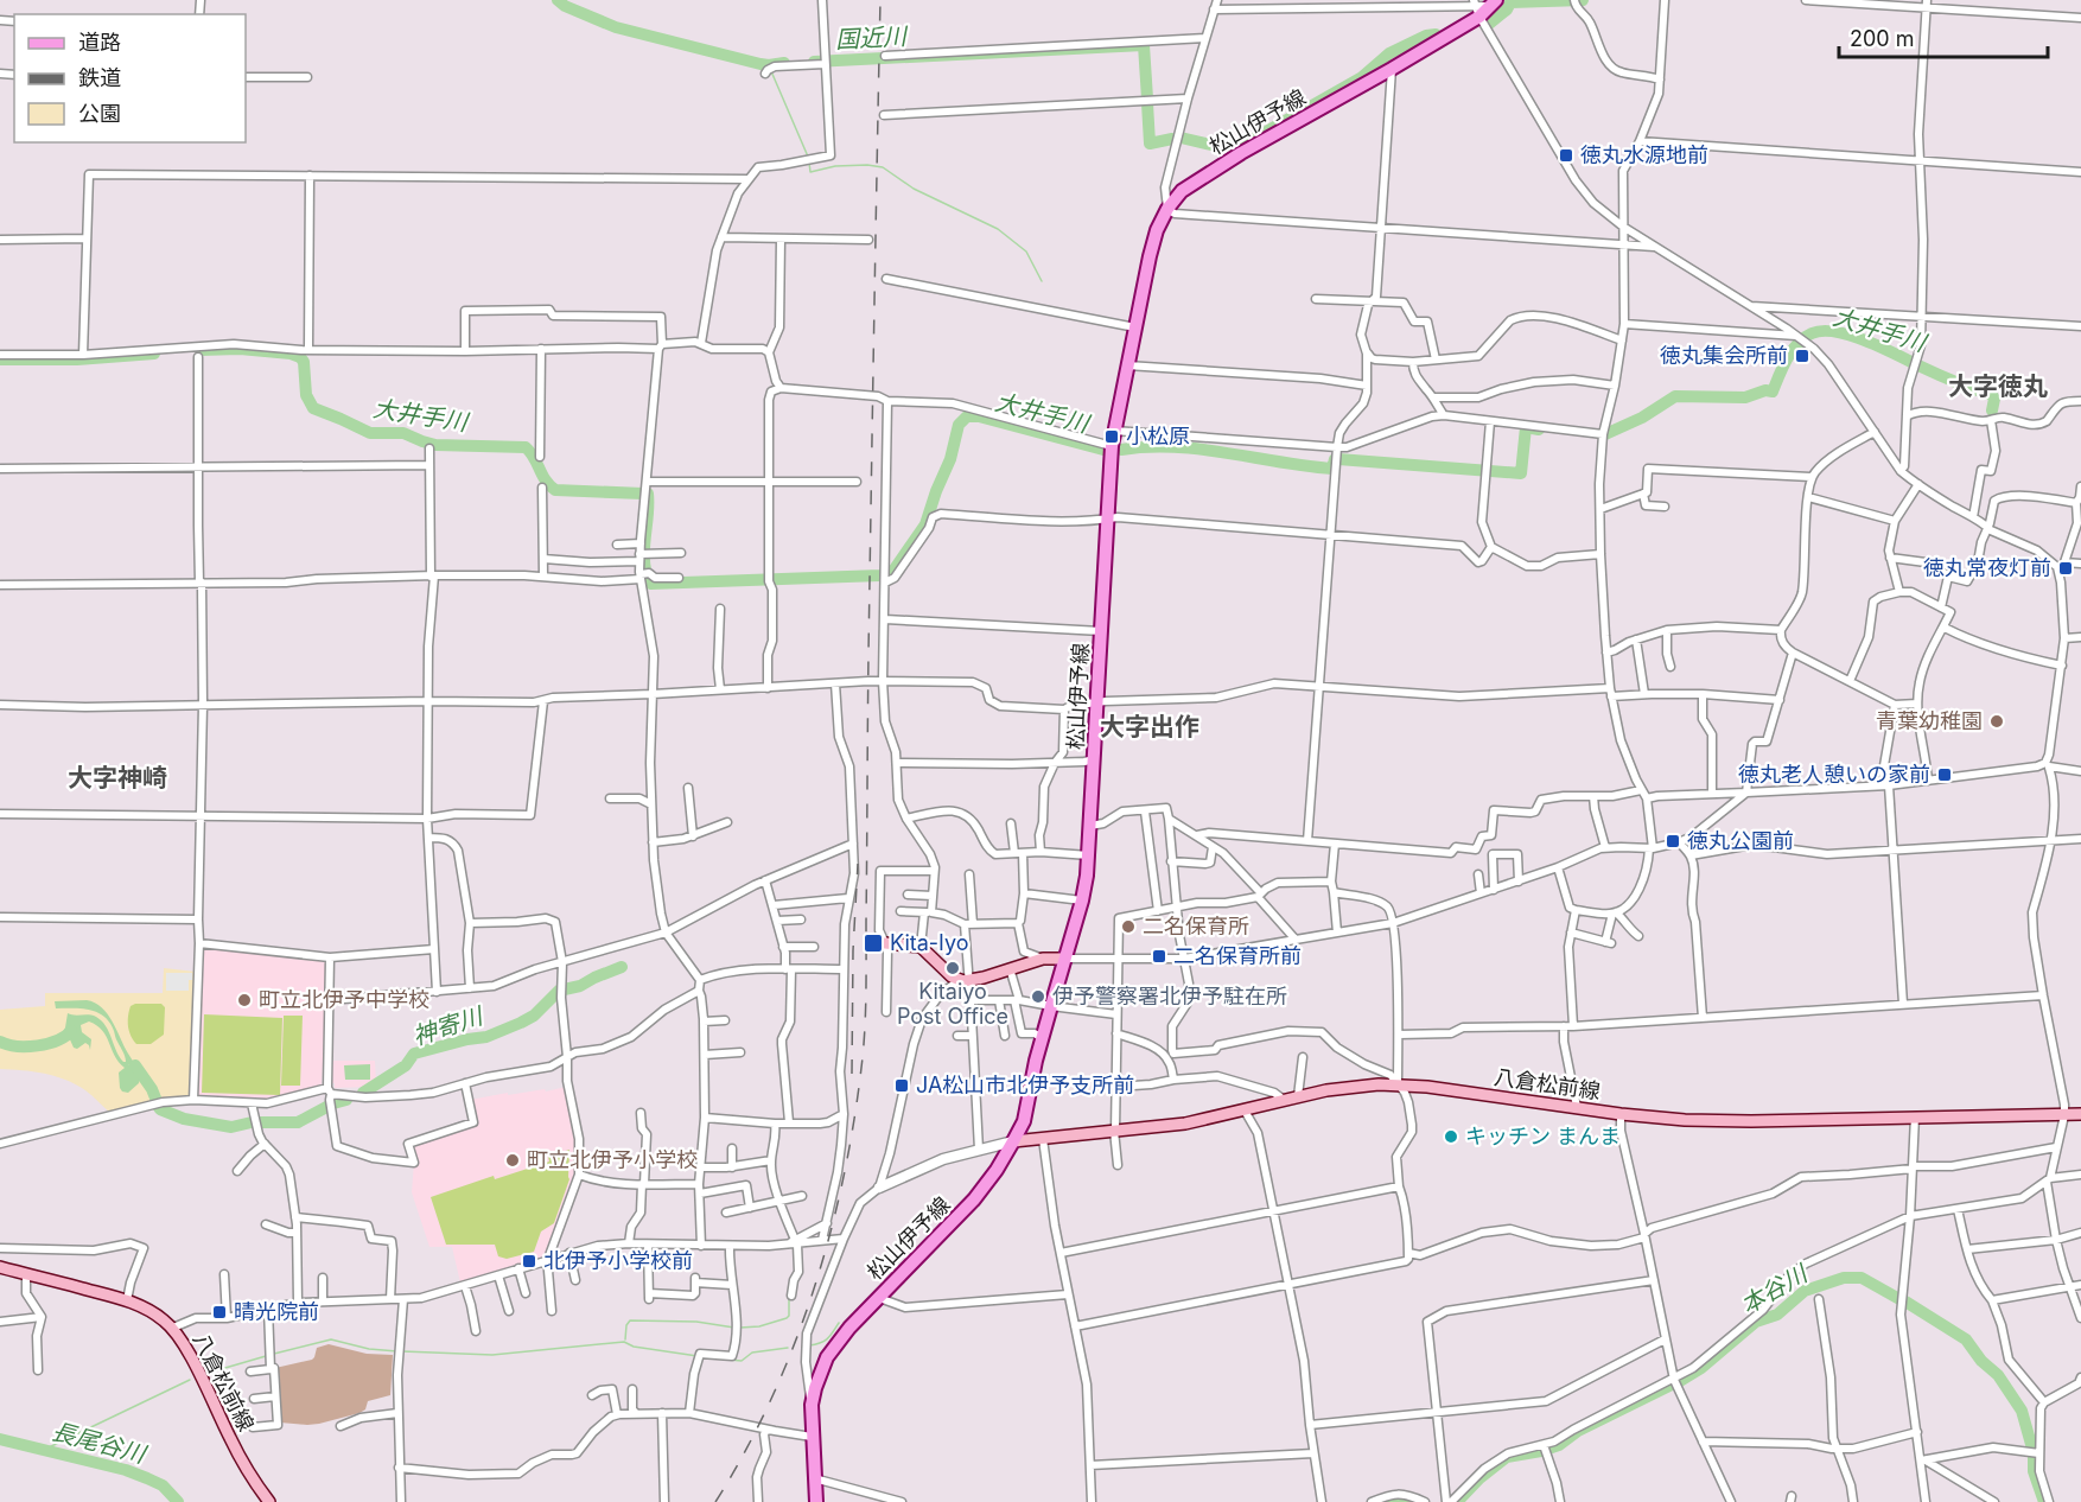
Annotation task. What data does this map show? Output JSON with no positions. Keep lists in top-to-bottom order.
{
  "streets": {
    "main road": ["松山伊予線", "八倉松前線"]
  },
  "crossings": [
    ["松山伊予線", "八倉松前線"]
  ],
  "districts": ["大字徳丸", "大字出作", "大字神崎"],
  "water": [
    "国近川",
    "大井手川",
    "神寄川",
    "本谷川",
    "長尾谷川"
  ],
  "places": {
    "transit": [
      "徳丸水源地前",
      "徳丸集会所前",
      "小松原",
      "徳丸常夜灯前",
      "徳丸老人憩いの家前",
      "徳丸公園前",
      "Kita-Iyo",
      "二名保育所前",
      "JA松山市北伊予支所前",
      "北伊予小学校前",
      "晴光院前"
    ],
    "other": [
      "青葉幼稚園",
      "二名保育所",
      "Kitaiyo Post Office",
      "伊予警察署北伊予駐在所",
      "町立北伊予中学校",
      "キッチン まんま",
      "町立北伊予小学校"
    ]
  },
  "legend": ["道路", "鉄道", "公園"],
  "scale_bar": "200 m"
}
